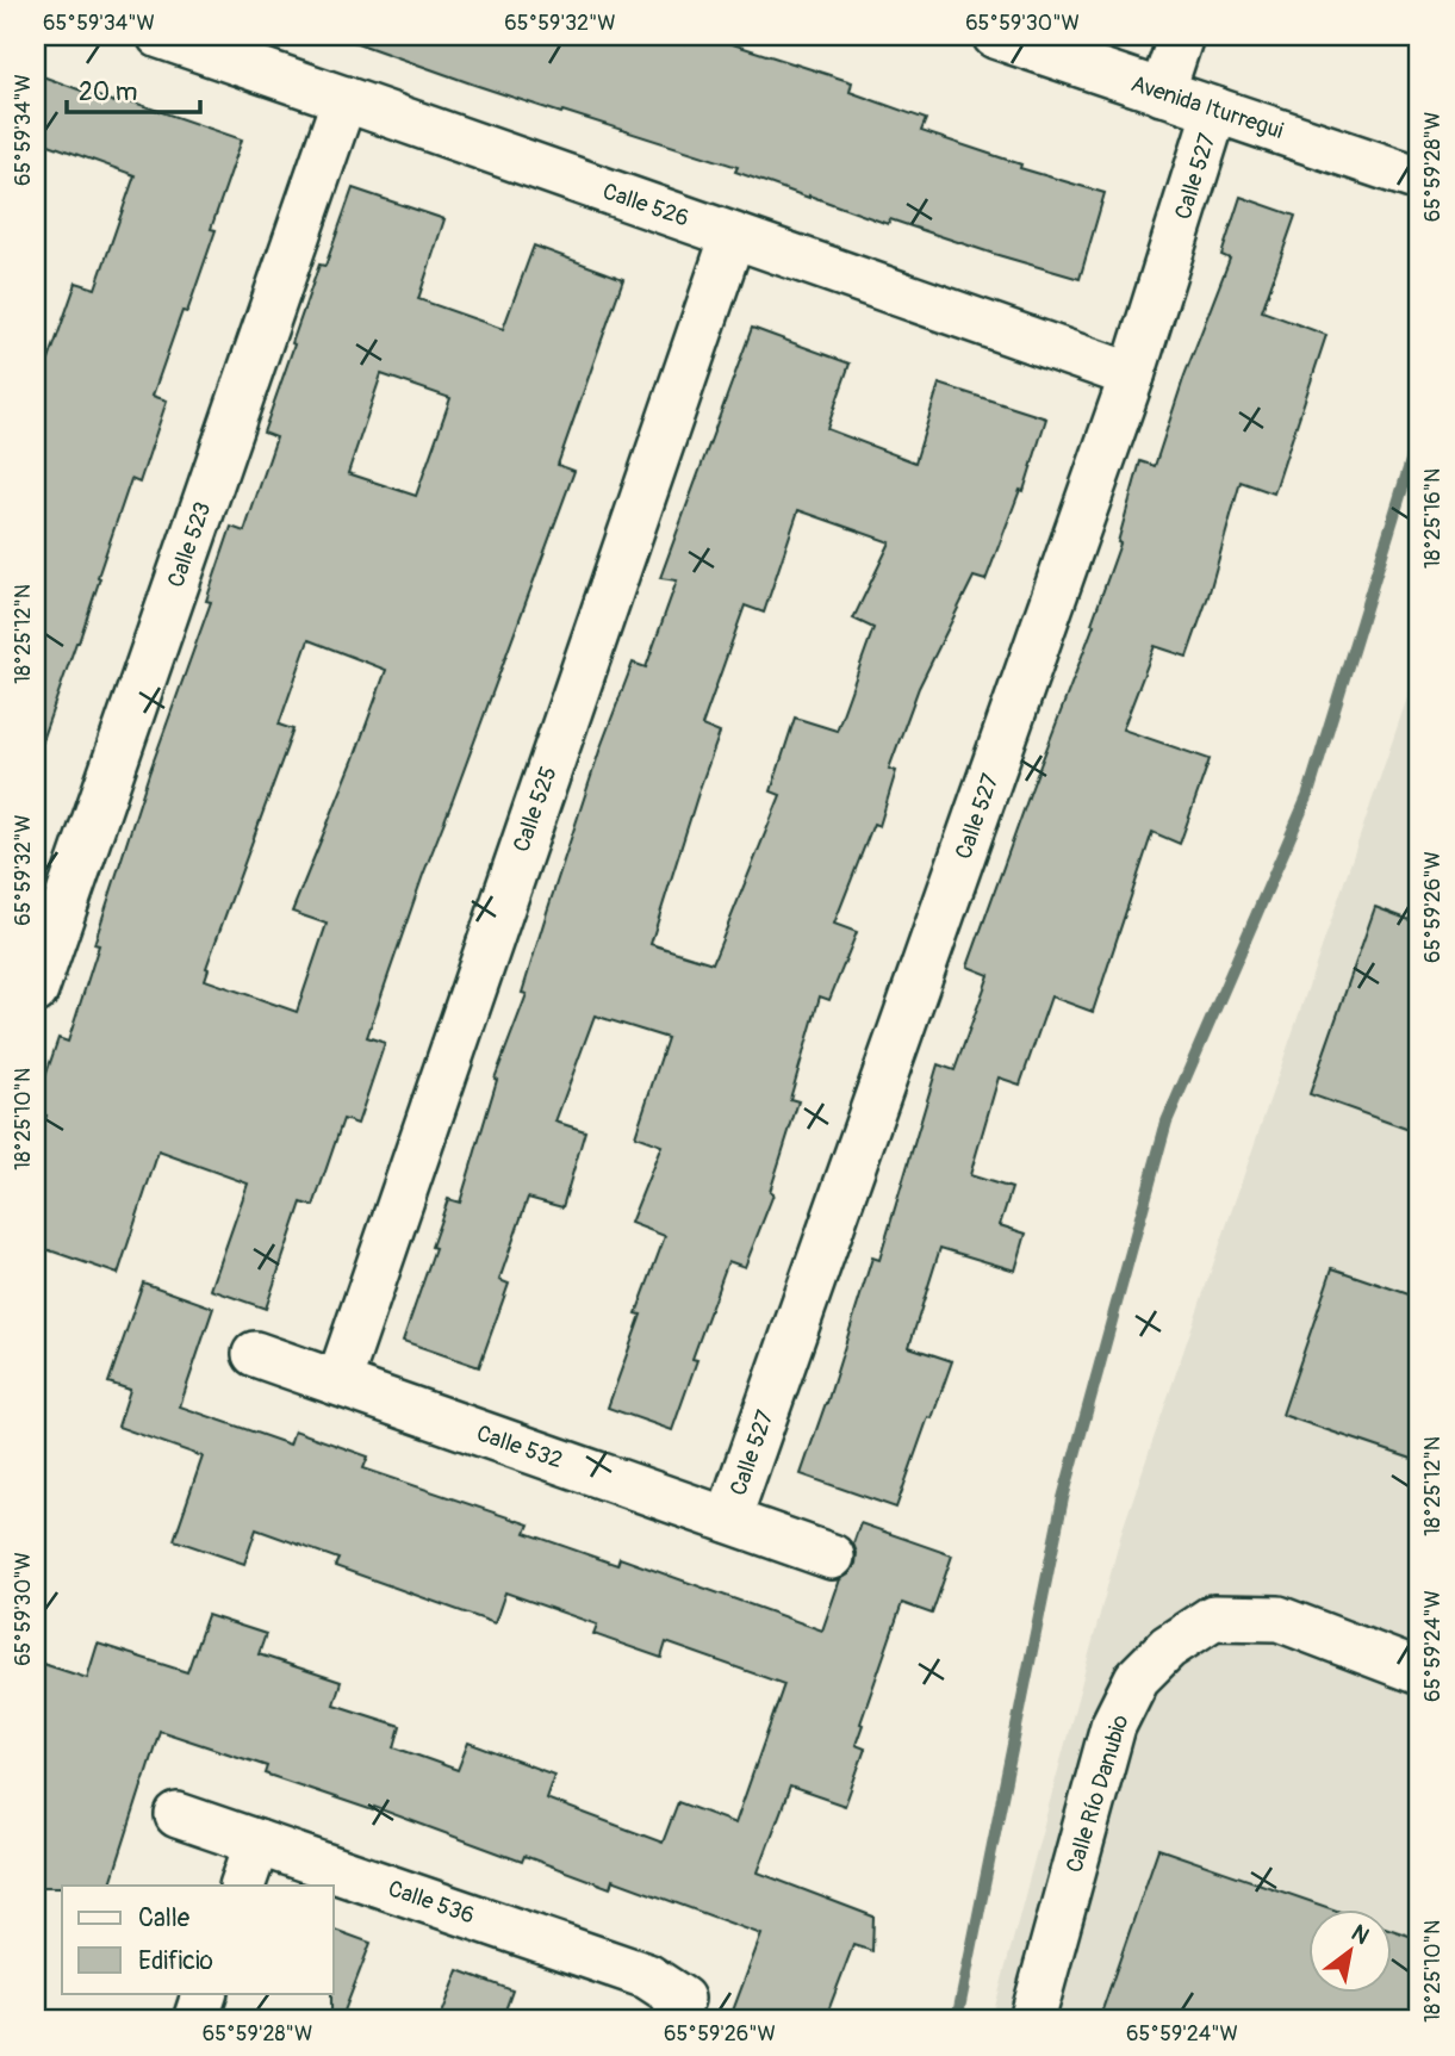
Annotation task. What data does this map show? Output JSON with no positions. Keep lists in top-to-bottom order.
{
  "streets": {
    "street": [
      "Avenida Iturregui",
      "Calle 527",
      "Calle 526",
      "Calle 523",
      "Calle 525",
      "Calle 532",
      "Calle Río Danubio",
      "Calle 536"
    ]
  },
  "crossings": [
    ["Avenida Iturregui", "Calle 527"],
    ["Calle 527", "Calle 526"],
    ["Calle 527", "Calle 532"],
    ["Calle 526", "Calle 523"],
    ["Calle 526", "Calle 525"],
    ["Calle 525", "Calle 532"]
  ],
  "legend": ["Calle", "Edificio"],
  "scale_bar": "20 m",
  "north": "top right",
  "coordinates": [
    "65°59'34\"W",
    "65°59'32\"W",
    "65°59'30\"W",
    "65°59'28\"W",
    "18°25'16\"N",
    "18°25'12\"N",
    "65°59'26\"W",
    "18°25'10\"N",
    "65°59'24\"W"
  ]
}
